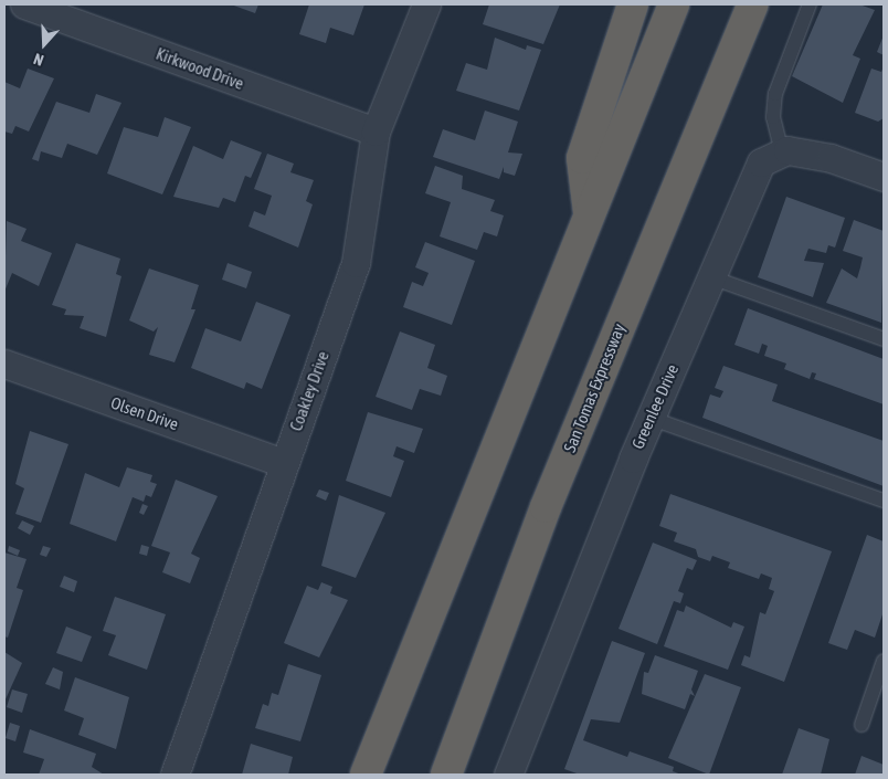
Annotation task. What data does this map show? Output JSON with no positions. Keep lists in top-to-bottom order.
{
  "streets": {
    "highway": ["San Tomas Expressway"],
    "street": [
      "Kirkwood Drive",
      "Coakley Drive",
      "Greenlee Drive",
      "Olsen Drive"
    ]
  },
  "crossings": [
    ["Kirkwood Drive", "Coakley Drive"],
    ["Coakley Drive", "Olsen Drive"]
  ],
  "north": "bottom"
}
